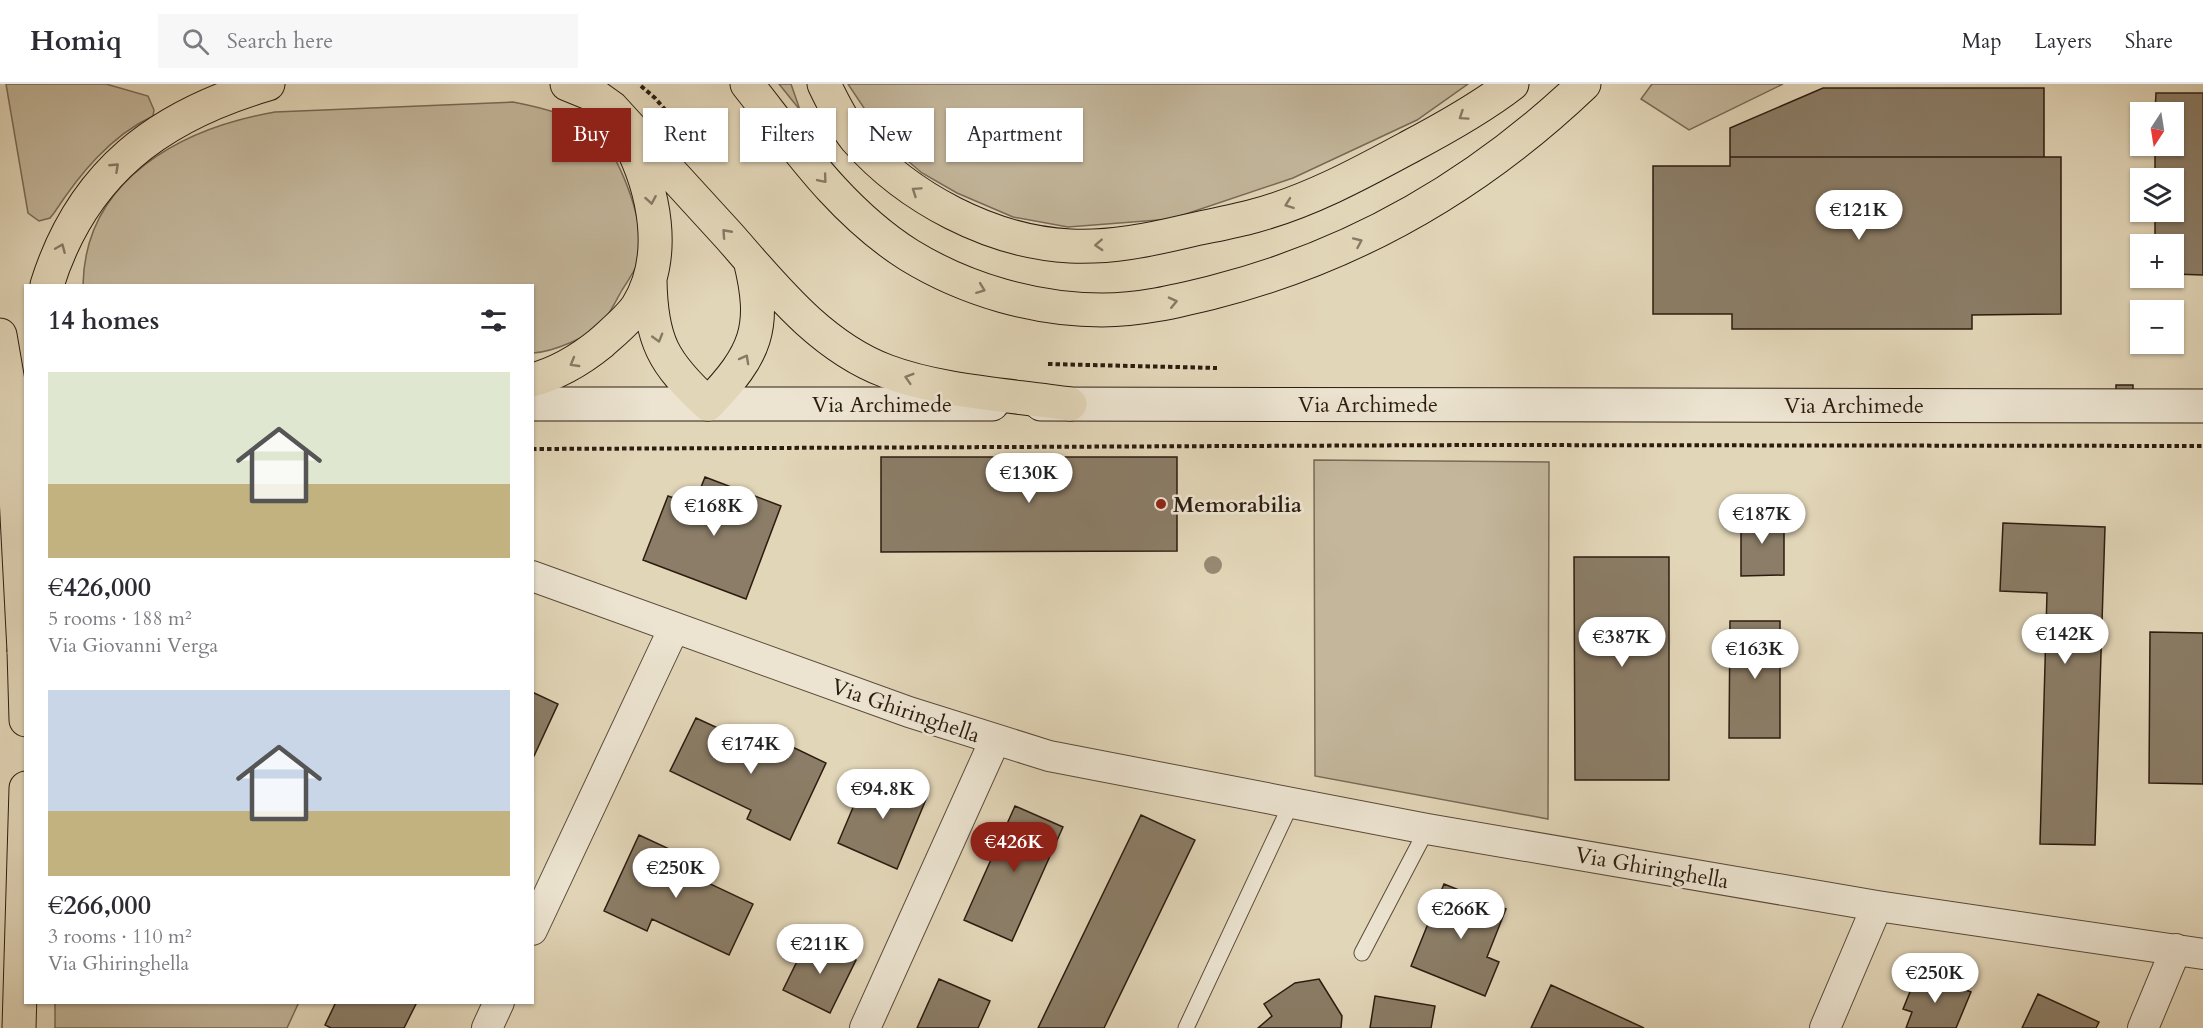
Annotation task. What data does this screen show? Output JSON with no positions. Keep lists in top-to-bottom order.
{
  "streets": {
    "street": ["Via Archimede", "Via Ghiringhella"]
  },
  "places": ["Memorabilia"],
  "north": "bottom",
  "page": {
    "header": "Homiq",
    "search": "Search here",
    "nav": ["Map", "Layers", "Share"],
    "map_buttons": ["+", "−"],
    "chip": [
      "Buy",
      "Rent",
      "Filters",
      "New",
      "Apartment"
    ],
    "price": [
      "€121K",
      "€130K",
      "€168K",
      "€187K",
      "€142K",
      "€387K",
      "€163K",
      "€174K",
      "€94.8K",
      "€426K",
      "€250K",
      "€266K",
      "€211K",
      "€250K"
    ],
    "heading": "14 homes",
    "list": [
      {
        "name": "€426,000",
        "note": "5 rooms · 188 m² · Via Giovanni Verga"
      },
      {
        "name": "€266,000",
        "note": "3 rooms · 110 m² · Via Ghiringhella"
      }
    ]
  }
}
